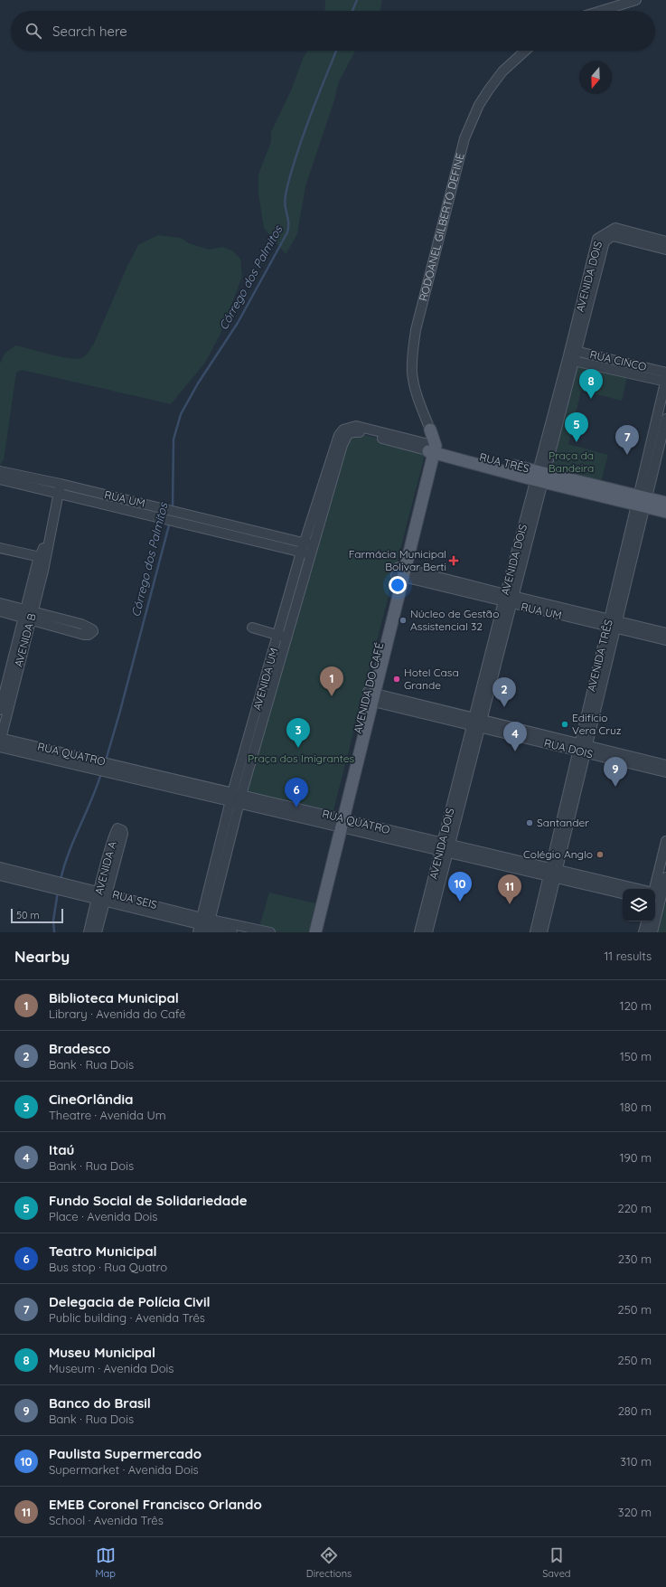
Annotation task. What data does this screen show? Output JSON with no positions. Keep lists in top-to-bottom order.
{
  "streets": {
    "main road": ["RODOANEL GILBERTO DEFINE", "RUA TRÊS", "AVENIDA DO CAFÉ"],
    "street": [
      "AVENIDA DOIS",
      "RUA CINCO",
      "RUA UM",
      "AVENIDA B",
      "AVENIDA TRÊS",
      "AVENIDA UM",
      "RUA DOIS",
      "RUA QUATRO",
      "AVENIDA A",
      "RUA SEIS"
    ]
  },
  "crossings": [
    ["RODOANEL GILBERTO DEFINE", "RUA TRÊS"],
    ["RODOANEL GILBERTO DEFINE", "AVENIDA DO CAFÉ"],
    ["AVENIDA DOIS", "RUA CINCO"],
    ["AVENIDA DOIS", "RUA TRÊS"],
    ["AVENIDA DOIS", "RUA UM"],
    ["AVENIDA DOIS", "RUA DOIS"],
    ["AVENIDA DOIS", "RUA QUATRO"],
    ["RUA CINCO", "AVENIDA TRÊS"],
    ["RUA TRÊS", "AVENIDA TRÊS"],
    ["RUA TRÊS", "AVENIDA UM"],
    ["RUA TRÊS", "AVENIDA DO CAFÉ"],
    ["RUA UM", "AVENIDA B"],
    ["RUA UM", "AVENIDA TRÊS"],
    ["RUA UM", "AVENIDA UM"],
    ["RUA UM", "AVENIDA DO CAFÉ"],
    ["AVENIDA B", "RUA QUATRO"],
    ["AVENIDA TRÊS", "RUA DOIS"],
    ["AVENIDA TRÊS", "RUA QUATRO"],
    ["AVENIDA UM", "RUA QUATRO"],
    ["AVENIDA UM", "RUA SEIS"],
    ["AVENIDA DO CAFÉ", "RUA DOIS"],
    ["AVENIDA DO CAFÉ", "RUA QUATRO"],
    ["AVENIDA A", "RUA SEIS"]
  ],
  "water": ["Córrego dos Palmitos"],
  "parks": ["Praça da Bandeira", "Praça dos Imigrantes"],
  "places": {
    "health": ["Farmácia Municipal Bolivar Berti"],
    "other": [
      "Núcleo de Gestão Assistencial 32",
      "Hotel Casa Grande",
      "Edifício Vera Cruz",
      "Santander",
      "Colégio Anglo"
    ]
  },
  "scale_bar": "50 m",
  "north": "bottom",
  "page": {
    "search": "Search here",
    "pins": [
      "8",
      "5",
      "7",
      "1",
      "2",
      "3",
      "4",
      "9",
      "6",
      "10",
      "11"
    ],
    "scale": "50 m",
    "heading": ["Nearby", "11 results"],
    "list": [
      {
        "mark": "1",
        "name": "Biblioteca Municipal",
        "note": "Library · Avenida do Café",
        "value": "120 m"
      },
      {
        "mark": "2",
        "name": "Bradesco",
        "note": "Bank · Rua Dois",
        "value": "150 m"
      },
      {
        "mark": "3",
        "name": "CineOrlândia",
        "note": "Theatre · Avenida Um",
        "value": "180 m"
      },
      {
        "mark": "4",
        "name": "Itaú",
        "note": "Bank · Rua Dois",
        "value": "190 m"
      },
      {
        "mark": "5",
        "name": "Fundo Social de Solidariedade",
        "note": "Place · Avenida Dois",
        "value": "220 m"
      },
      {
        "mark": "6",
        "name": "Teatro Municipal",
        "note": "Bus stop · Rua Quatro",
        "value": "230 m"
      },
      {
        "mark": "7",
        "name": "Delegacia de Polícia Civil",
        "note": "Public building · Avenida Três",
        "value": "250 m"
      },
      {
        "mark": "8",
        "name": "Museu Municipal",
        "note": "Museum · Avenida Dois",
        "value": "250 m"
      },
      {
        "mark": "9",
        "name": "Banco do Brasil",
        "note": "Bank · Rua Dois",
        "value": "280 m"
      },
      {
        "mark": "10",
        "name": "Paulista Supermercado",
        "note": "Supermarket · Avenida Dois",
        "value": "310 m"
      },
      {
        "mark": "11",
        "name": "EMEB Coronel Francisco Orlando",
        "note": "School · Avenida Três",
        "value": "320 m"
      }
    ],
    "nav": ["Map", "Directions", "Saved"]
  }
}
